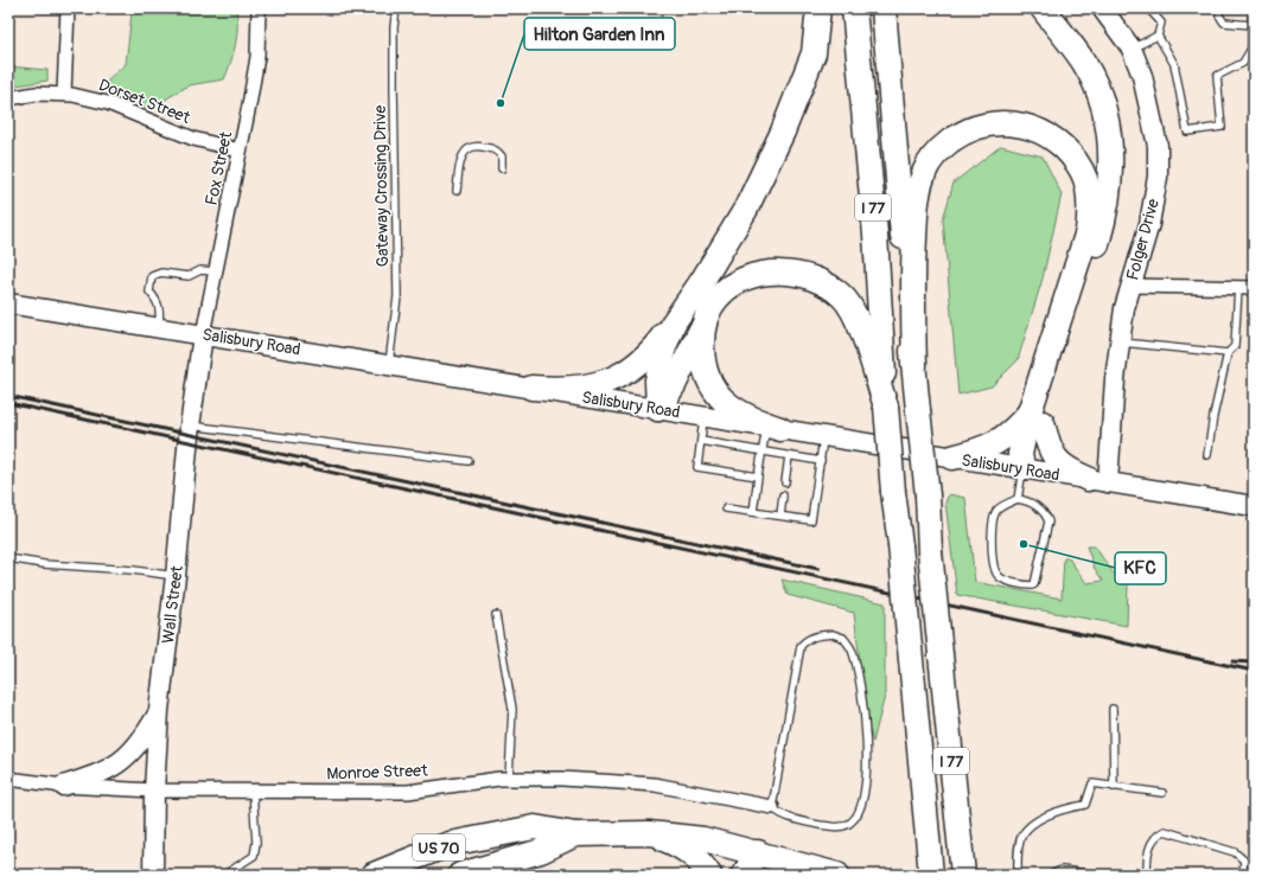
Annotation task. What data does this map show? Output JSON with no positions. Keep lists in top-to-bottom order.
{
  "streets": {
    "highway": ["I 77", "US 70"],
    "street": [
      "Dorset Street",
      "Fox Street",
      "Folger Drive",
      "Salisbury Road",
      "Wall Street",
      "Monroe Street"
    ],
    "lane": ["Gateway Crossing Drive"]
  },
  "crossings": [
    ["Dorset Street", "Fox Street"],
    ["Fox Street", "Salisbury Road"],
    ["Fox Street", "Wall Street"],
    ["Gateway Crossing Drive", "Salisbury Road"],
    ["Folger Drive", "Salisbury Road"],
    ["Salisbury Road", "Wall Street"],
    ["Wall Street", "Monroe Street"]
  ],
  "places": ["Hilton Garden Inn", "KFC"]
}
